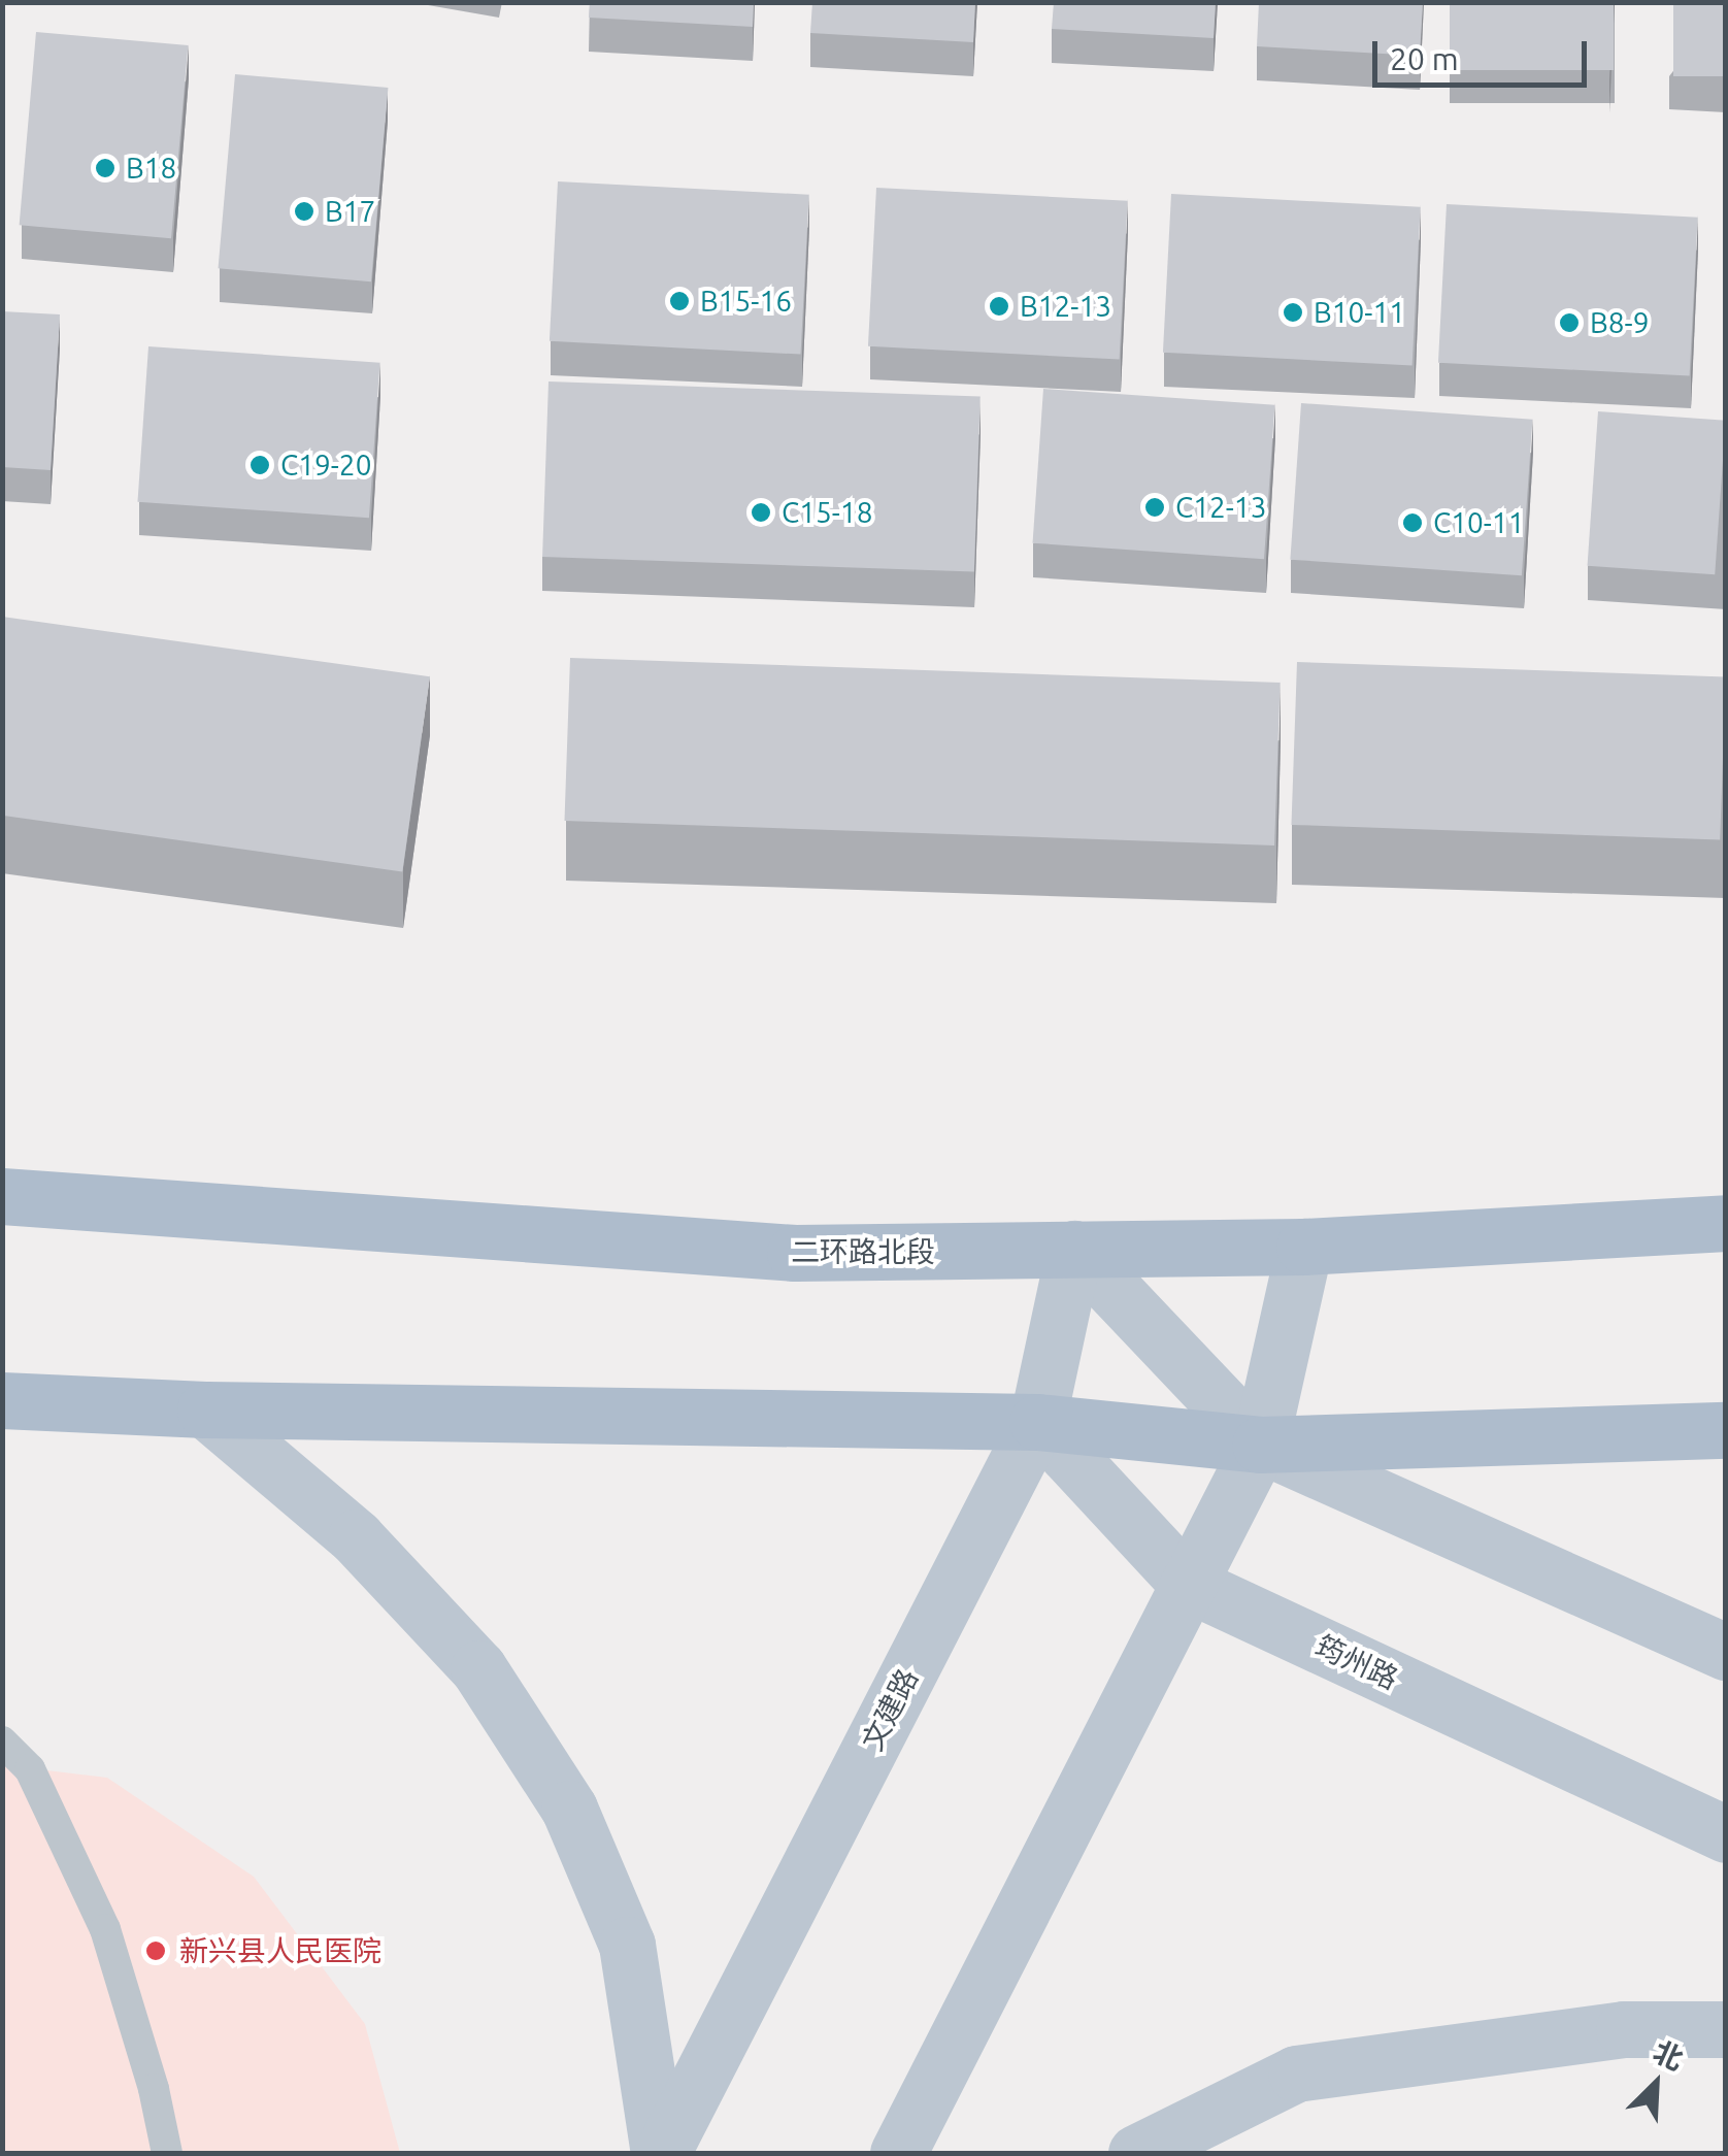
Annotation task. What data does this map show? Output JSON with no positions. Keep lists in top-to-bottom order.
{
  "streets": {
    "main road": ["二环路北段", "筠州路", "文建路"]
  },
  "crossings": [
    ["二环路北段", "文建路"],
    ["筠州路", "文建路"]
  ],
  "places": [
    "B18",
    "B17",
    "B15-16",
    "B12-13",
    "B10-11",
    "B8-9",
    "C19-20",
    "C12-13",
    "C15-18",
    "C10-11",
    "新兴县人民医院"
  ],
  "scale_bar": "20 m",
  "north": "top right"
}
